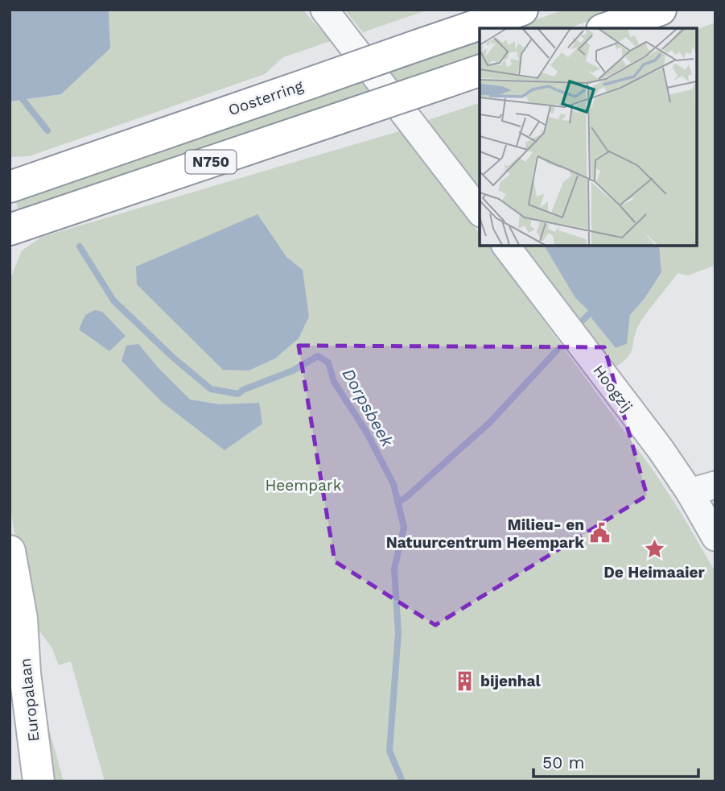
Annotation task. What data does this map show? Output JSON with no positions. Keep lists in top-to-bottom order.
{
  "streets": {
    "main road": ["Oosterring", "N750", "Europalaan"],
    "street": ["Hoogzij"]
  },
  "water": ["Dorpsbeek"],
  "parks": ["Heempark"],
  "places": {
    "public building": ["Milieu- en Natuurcentrum Heempark"],
    "place": ["De Heimaaier"],
    "building": ["bijenhal"]
  },
  "scale_bar": "50 m"
}
